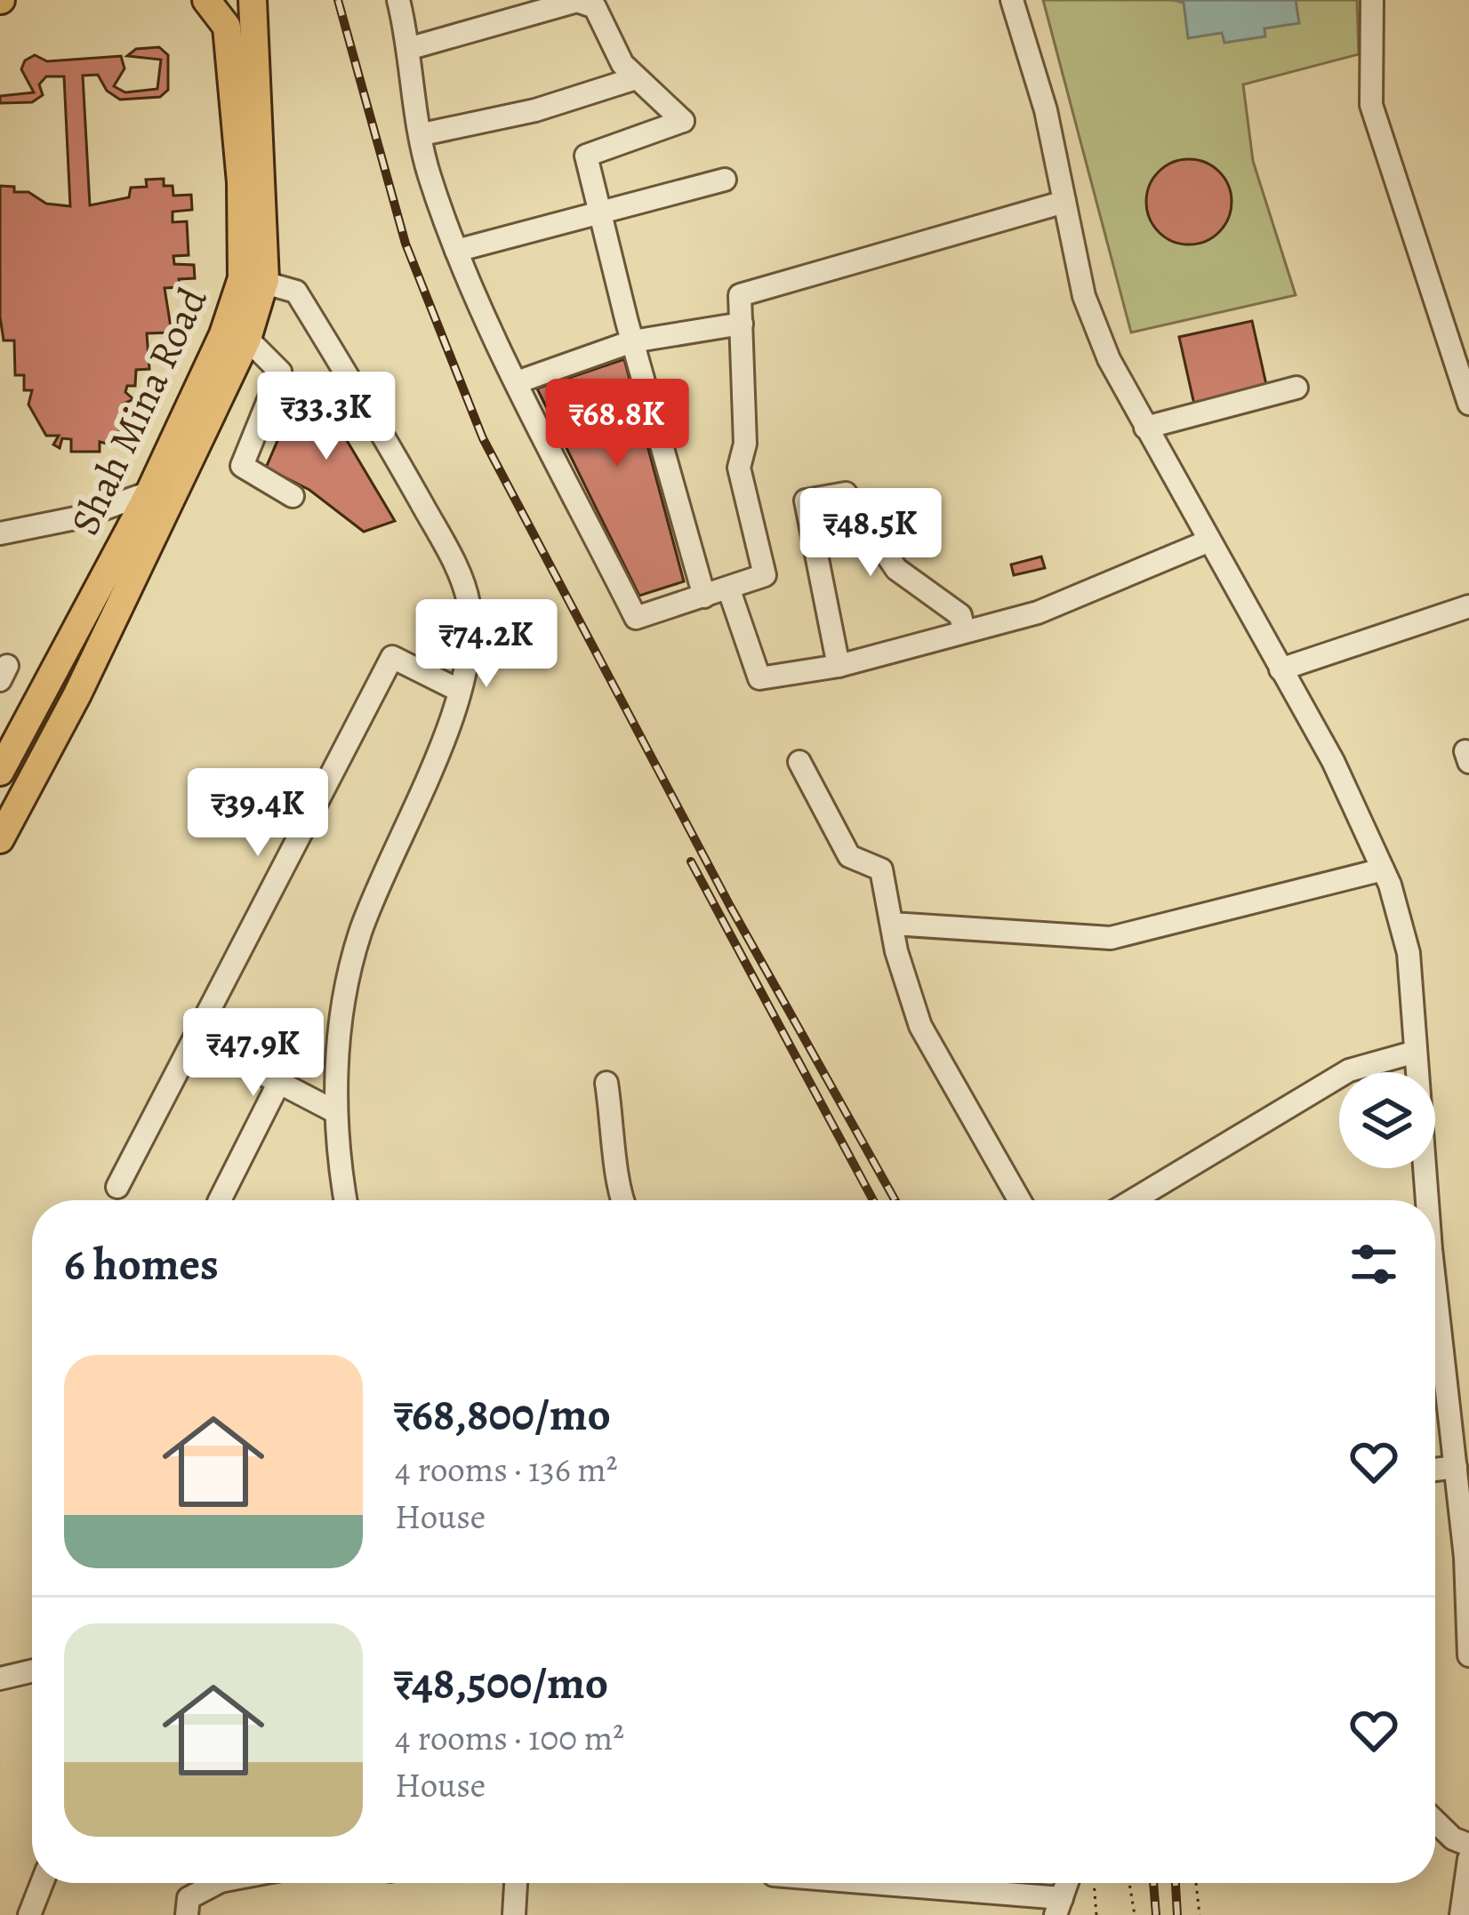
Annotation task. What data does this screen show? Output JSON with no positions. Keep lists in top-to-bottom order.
{
  "streets": {
    "main road": ["Shah Mina Road"]
  },
  "page": {
    "price": [
      "₹33.3K",
      "₹68.8K",
      "₹48.5K",
      "₹74.2K",
      "₹39.4K",
      "₹47.9K"
    ],
    "heading": "6 homes",
    "list": [
      {
        "name": "₹68,800/mo",
        "note": "4 rooms · 136 m² · House"
      },
      {
        "name": "₹48,500/mo",
        "note": "4 rooms · 100 m² · House"
      }
    ]
  }
}
